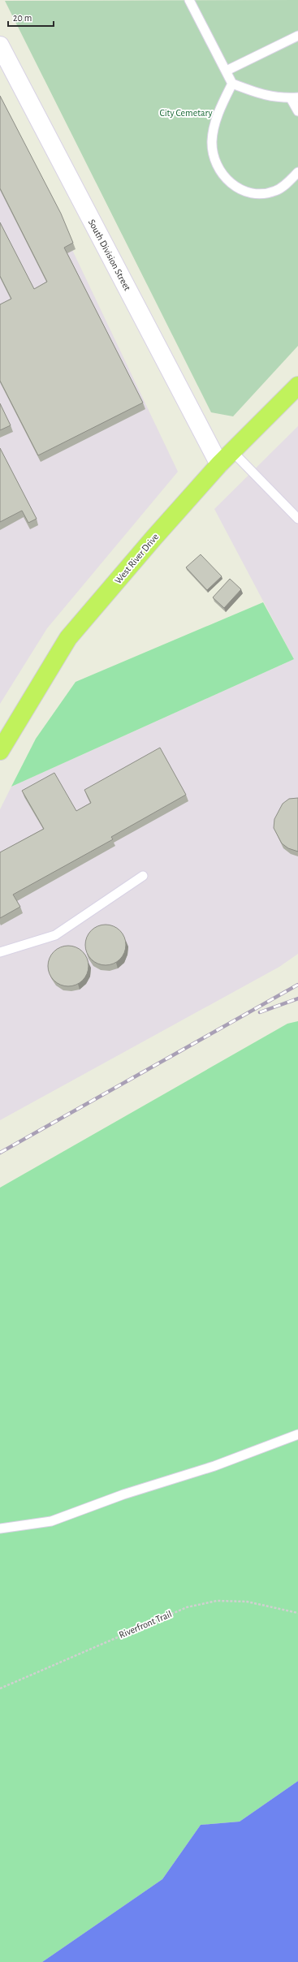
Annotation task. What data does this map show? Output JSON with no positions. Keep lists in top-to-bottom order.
{
  "streets": {
    "main road": ["West River Drive"],
    "street": ["South Division Street"],
    "path": ["Riverfront Trail"]
  },
  "crossings": [
    ["South Division Street", "West River Drive"]
  ],
  "parks": ["City Cemetary"],
  "scale_bar": "20 m"
}
